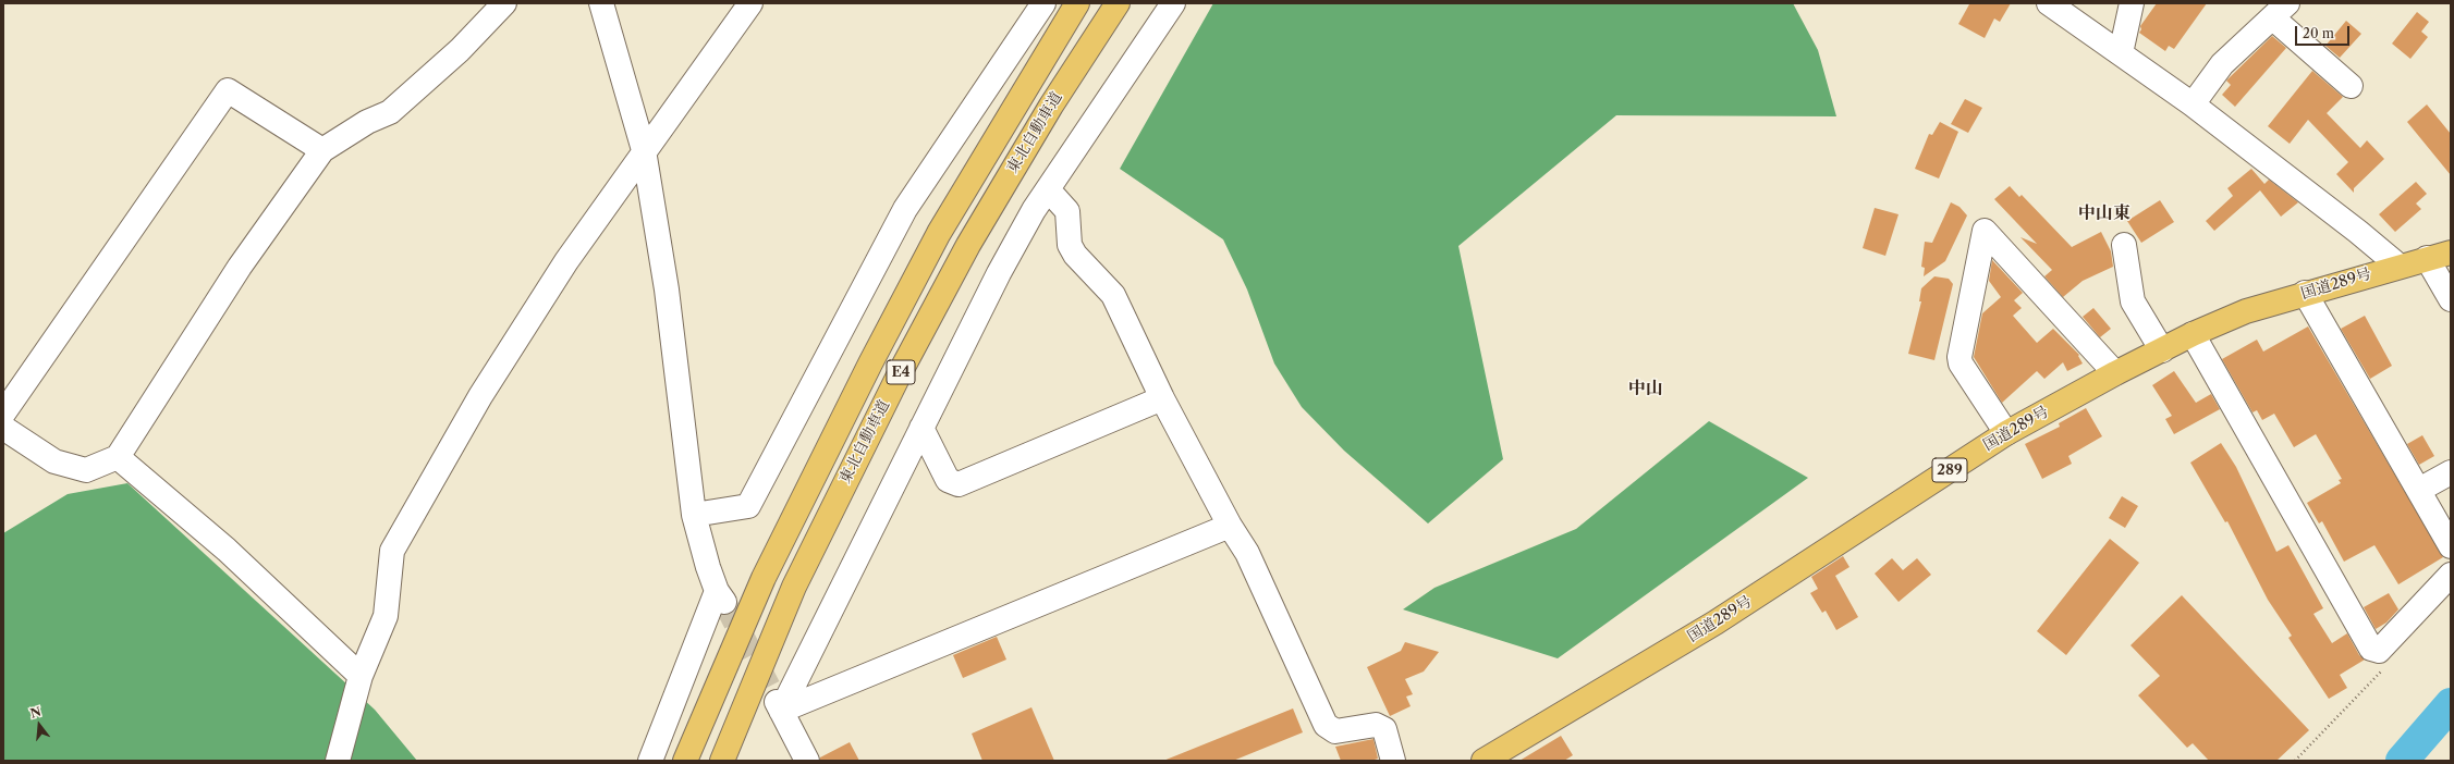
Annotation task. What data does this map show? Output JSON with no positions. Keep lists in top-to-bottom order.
{
  "streets": {
    "highway": [
      "東北自動車道",
      "国道289号",
      "E4",
      "289"
    ]
  },
  "districts": ["中山東", "中山"],
  "scale_bar": "20 m",
  "north": "top"
}
